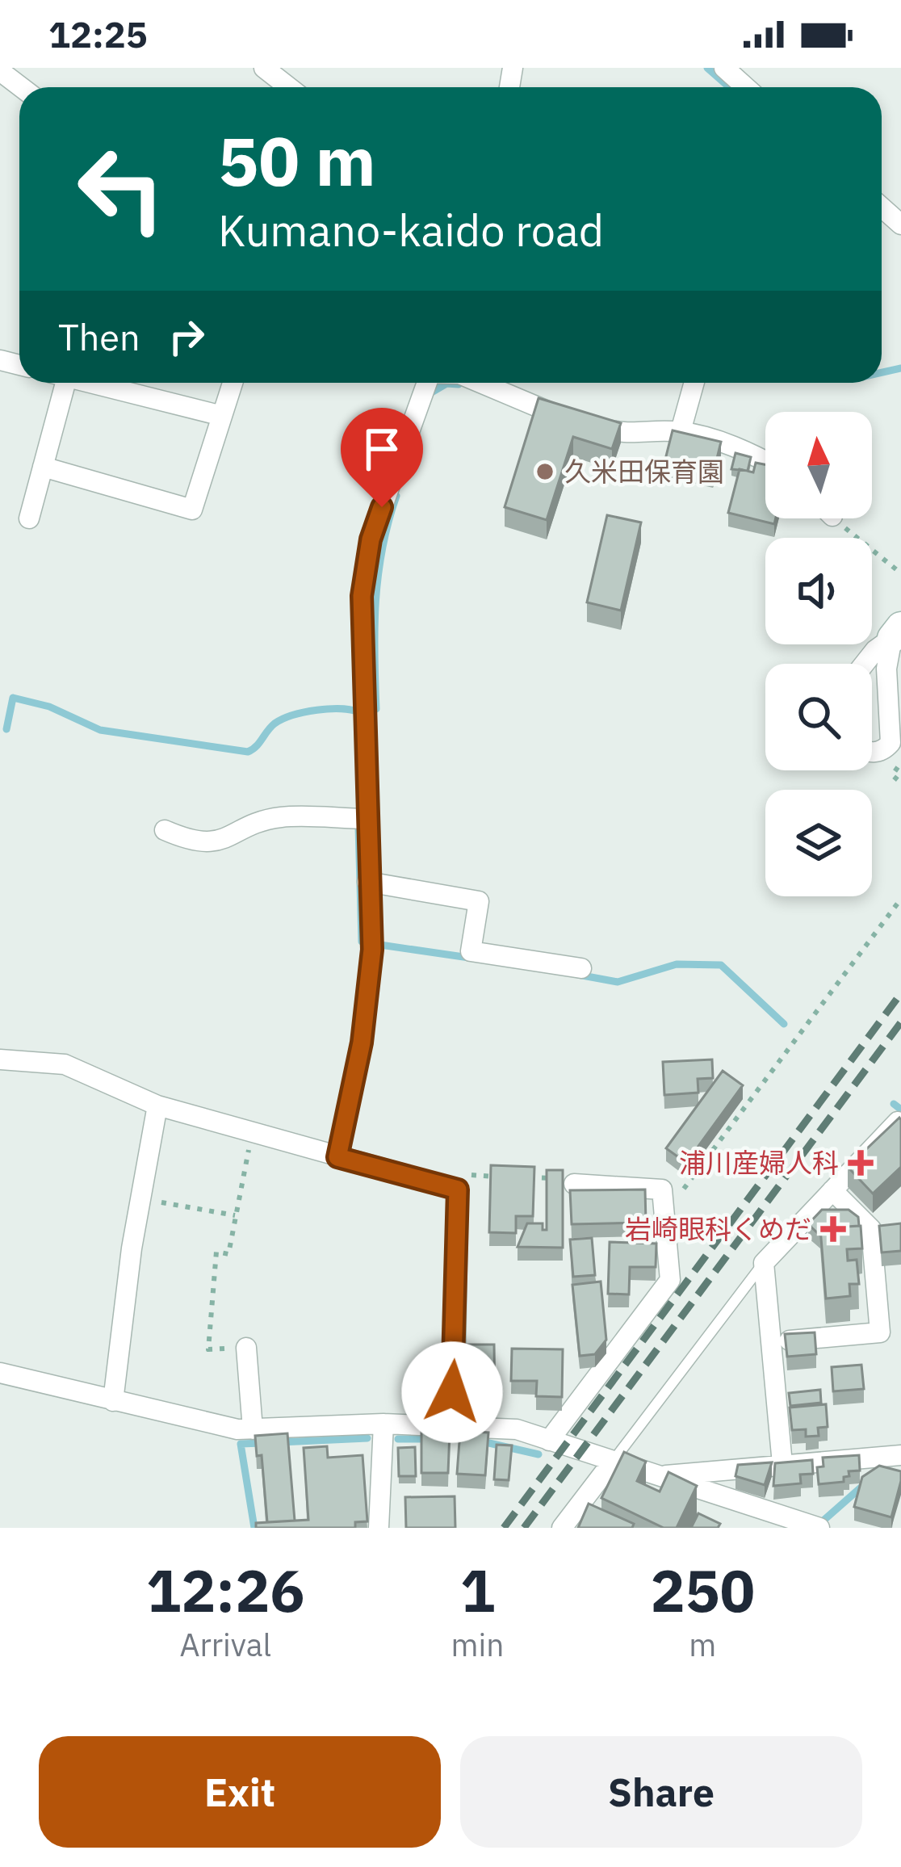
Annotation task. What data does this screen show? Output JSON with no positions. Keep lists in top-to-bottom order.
{
  "places": {
    "other": ["久米田保育園"],
    "health": ["浦川産婦人科", "岩崎眼科くめだ"]
  },
  "north": "top",
  "page": {
    "status": "12:25",
    "turn": ["50 m", "Kumano-kaido road"],
    "then": "Then",
    "eta": [
      "12:26",
      "Arrival",
      "1",
      "min",
      "250",
      "m"
    ],
    "buttons": ["Exit", "Share"]
  }
}
